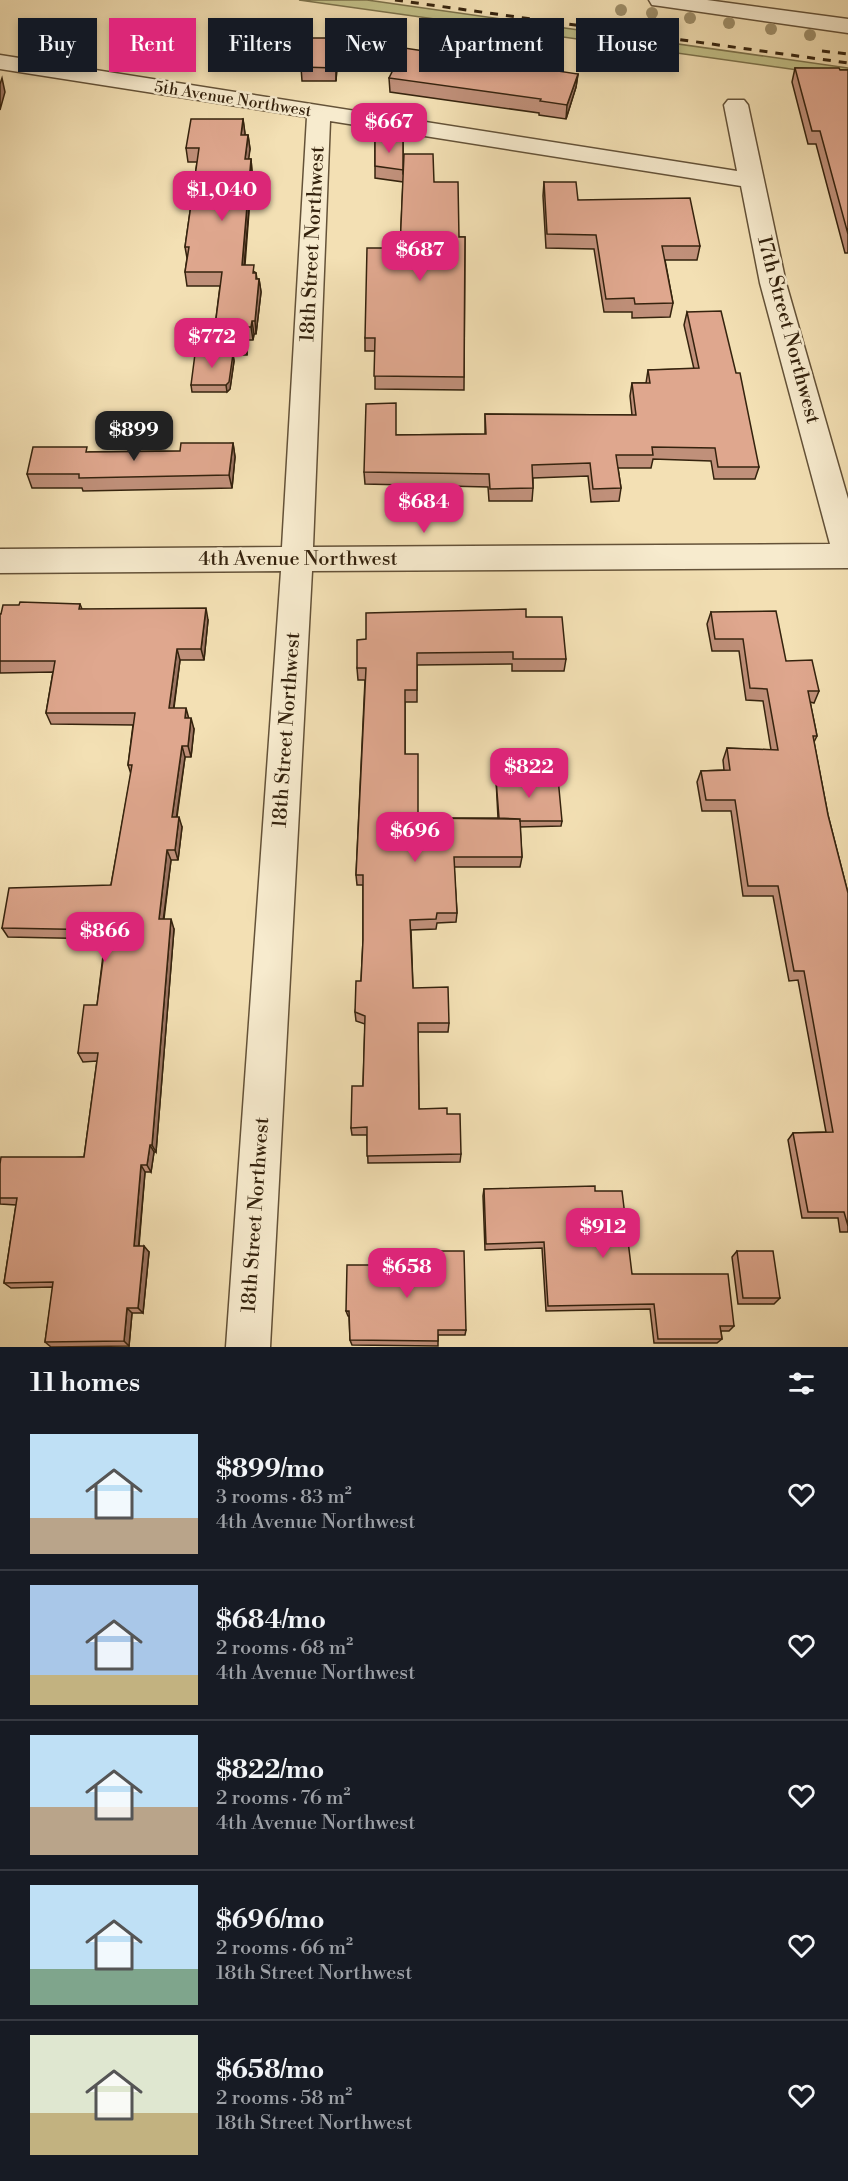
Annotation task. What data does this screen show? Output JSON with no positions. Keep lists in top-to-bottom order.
{
  "streets": {
    "street": [
      "5th Avenue Northwest",
      "18th Street Northwest",
      "17th Street Northwest",
      "4th Avenue Northwest"
    ]
  },
  "crossings": [
    ["5th Avenue Northwest", "18th Street Northwest"],
    ["5th Avenue Northwest", "17th Street Northwest"],
    ["18th Street Northwest", "4th Avenue Northwest"],
    ["17th Street Northwest", "4th Avenue Northwest"]
  ],
  "page": {
    "chip": [
      "Buy",
      "Rent",
      "Filters",
      "New",
      "Apartment",
      "House"
    ],
    "price": [
      "$667",
      "$1,040",
      "$687",
      "$772",
      "$899",
      "$684",
      "$822",
      "$696",
      "$866",
      "$912",
      "$658"
    ],
    "heading": "11 homes",
    "list": [
      {
        "name": "$899/mo",
        "note": "3 rooms · 83 m² · 4th Avenue Northwest"
      },
      {
        "name": "$684/mo",
        "note": "2 rooms · 68 m² · 4th Avenue Northwest"
      },
      {
        "name": "$822/mo",
        "note": "2 rooms · 76 m² · 4th Avenue Northwest"
      },
      {
        "name": "$696/mo",
        "note": "2 rooms · 66 m² · 18th Street Northwest"
      },
      {
        "name": "$658/mo",
        "note": "2 rooms · 58 m² · 18th Street Northwest"
      }
    ]
  }
}
